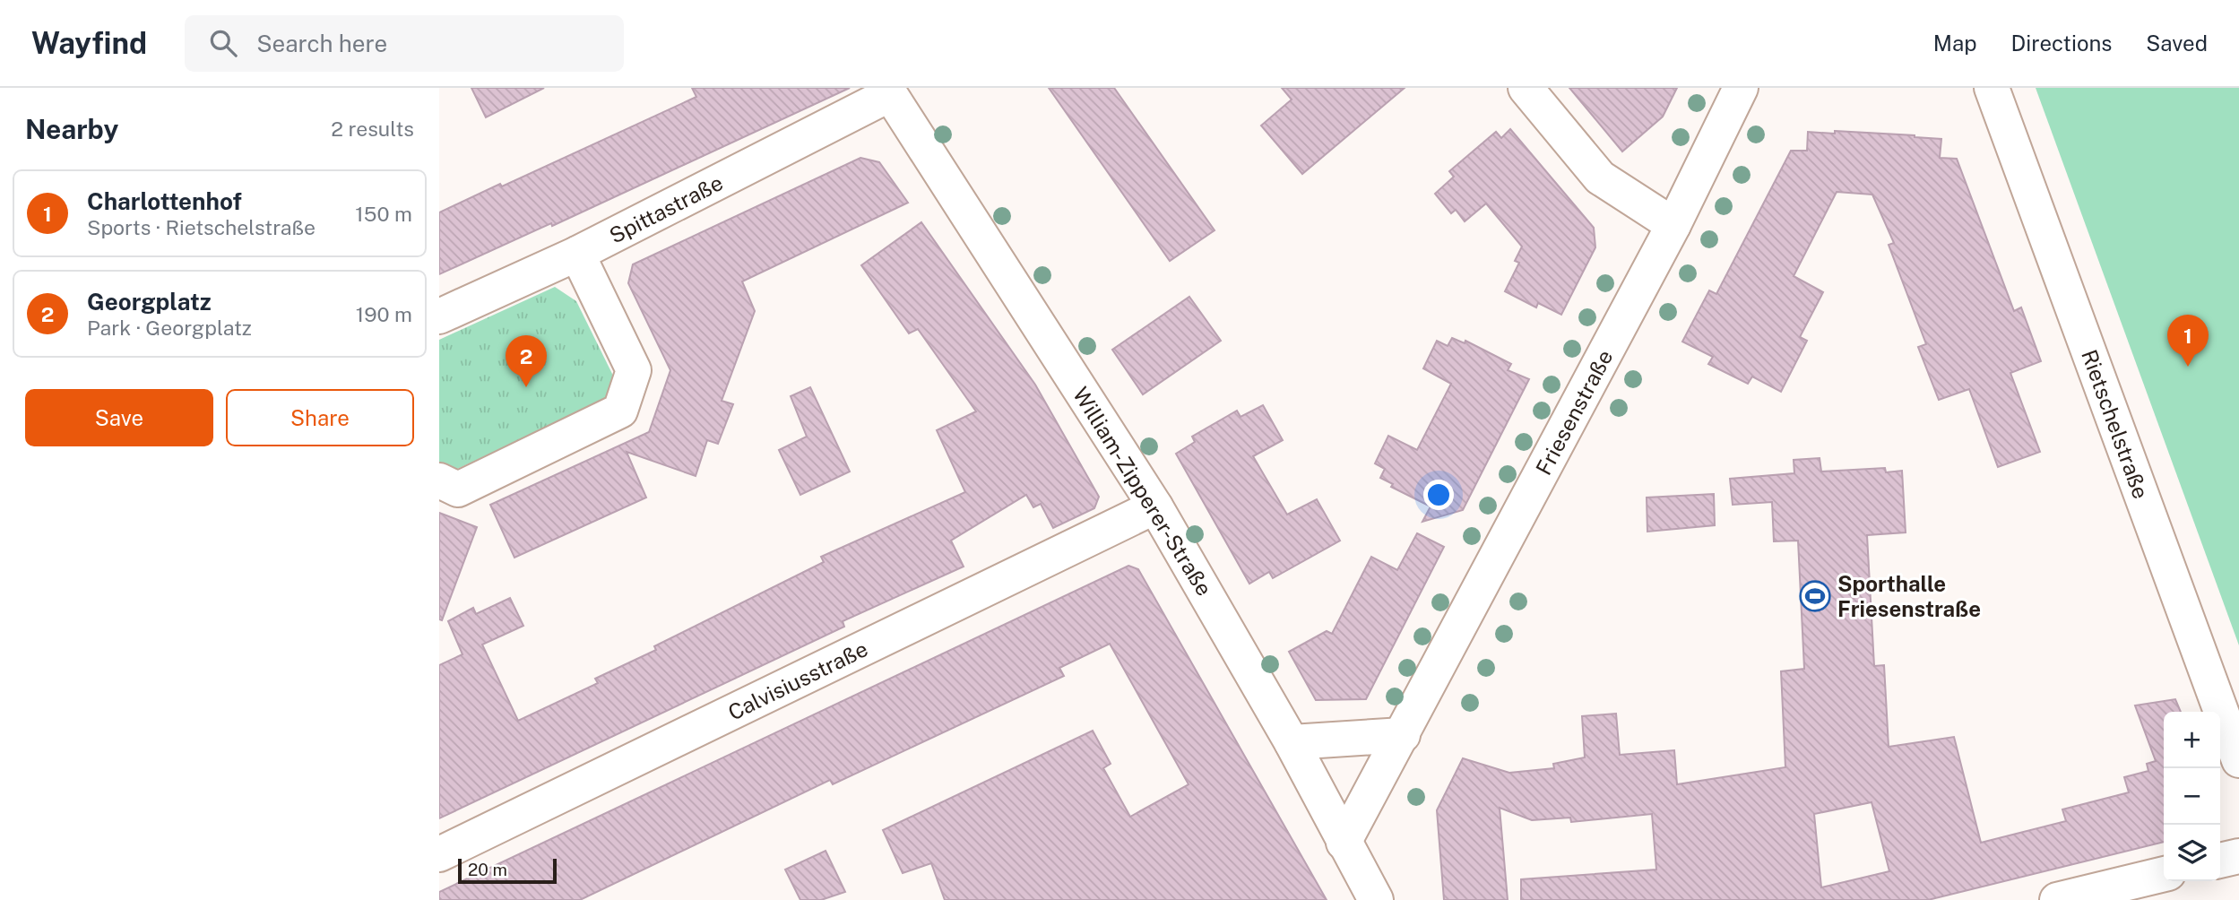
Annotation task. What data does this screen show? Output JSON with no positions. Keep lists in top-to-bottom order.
{
  "streets": {
    "street": [
      "Spittastraße",
      "Friesenstraße",
      "Rietschelstraße",
      "William-Zipperer-Straße",
      "Calvisiusstraße"
    ]
  },
  "crossings": [
    ["Spittastraße", "William-Zipperer-Straße"],
    ["Friesenstraße", "William-Zipperer-Straße"],
    ["William-Zipperer-Straße", "Calvisiusstraße"]
  ],
  "places": {
    "sports": ["Sporthalle Friesenstraße"]
  },
  "scale_bar": "20 m",
  "page": {
    "header": "Wayfind",
    "search": "Search here",
    "nav": ["Map", "Directions", "Saved"],
    "heading": ["Nearby", "2 results"],
    "list": [
      {
        "mark": "1",
        "name": "Charlottenhof",
        "note": "Sports · Rietschelstraße",
        "value": "150 m"
      },
      {
        "mark": "2",
        "name": "Georgplatz",
        "note": "Park · Georgplatz",
        "value": "190 m"
      }
    ],
    "pins": ["1", "2"],
    "buttons": ["Save", "Share"],
    "map_buttons": ["+", "−"],
    "scale": "20 m"
  }
}
